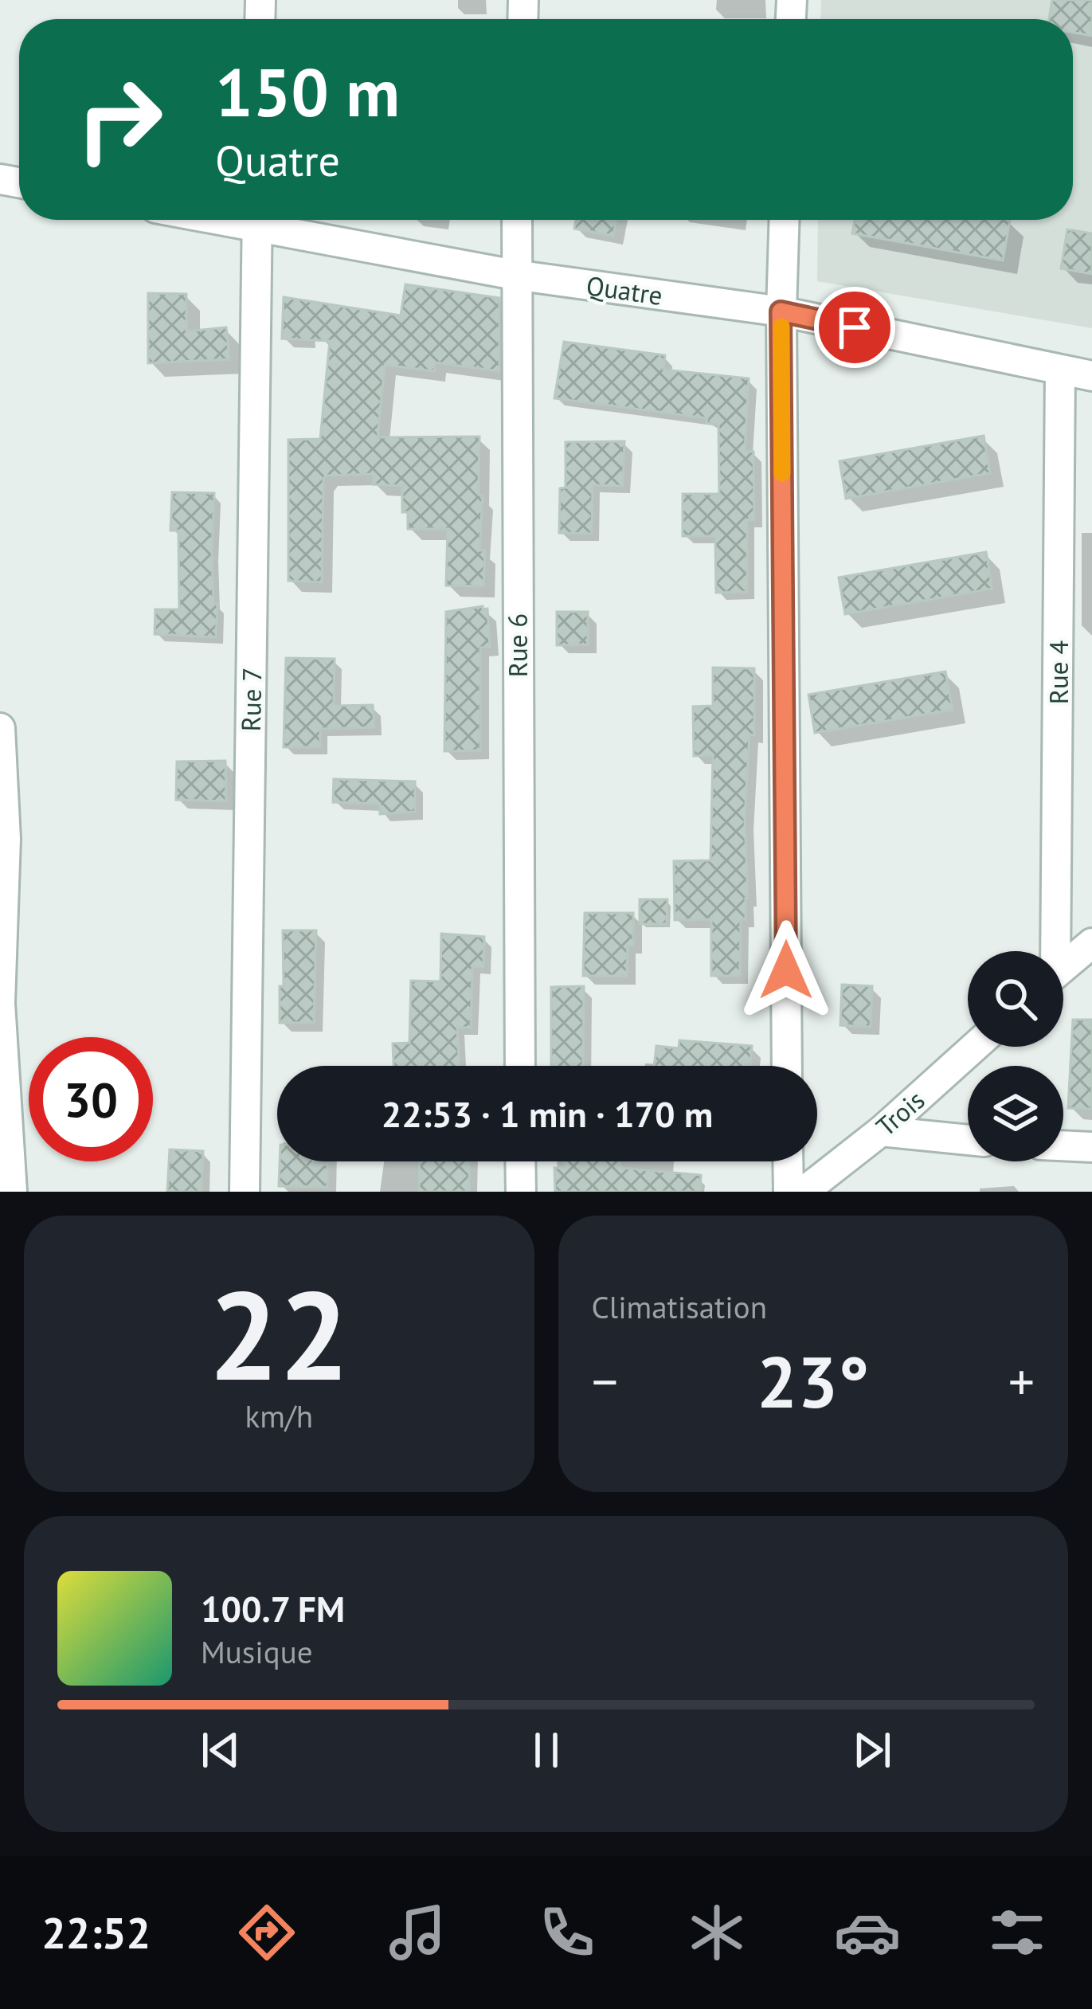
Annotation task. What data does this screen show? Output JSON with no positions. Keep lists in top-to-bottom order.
{
  "streets": {
    "street": [
      "Quatre",
      "Rue 6",
      "Rue 4",
      "Rue 7",
      "Trois"
    ]
  },
  "crossings": [
    ["Quatre", "Rue 6"],
    ["Quatre", "Rue 4"]
  ],
  "page": {
    "turn": ["150 m", "Quatre"],
    "limit": "30",
    "trip": "22:53 · 1 min · 170 m",
    "tile": [
      ["22", "km/h"],
      "Climatisation"
    ],
    "heat": ["−", "23°", "+"],
    "song": ["100.7 FM", "Musique"],
    "tabs": "22:52"
  }
}
